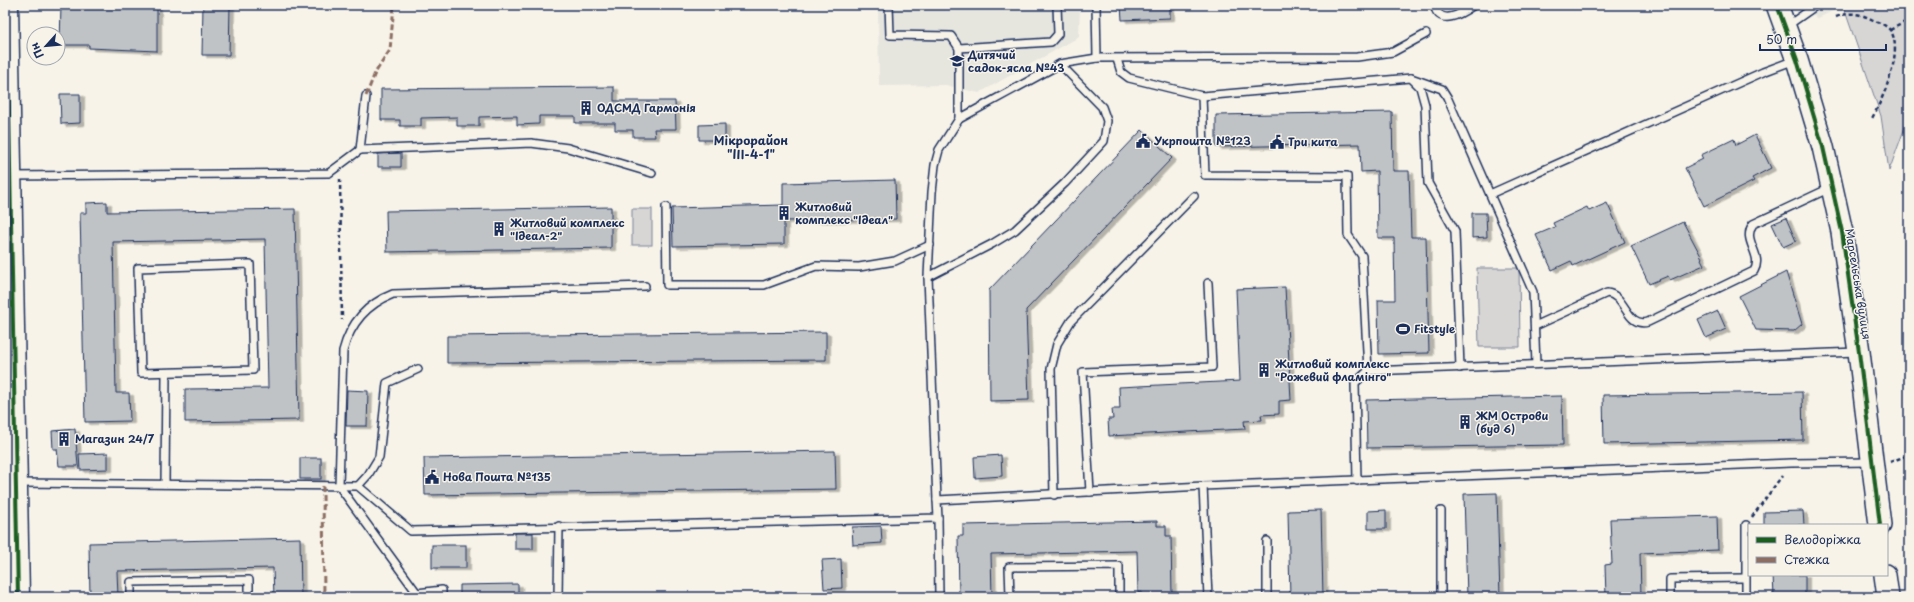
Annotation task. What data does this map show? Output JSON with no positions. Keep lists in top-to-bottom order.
{
  "streets": {
    "street": ["Марсельська вулиця"]
  },
  "districts": ["Мікрорайон \"ІІІ-4-1\""],
  "places": {
    "school or university": ["Дитячий садок-ясла №43"],
    "building": [
      "ОДСМД Гармонія",
      "Житловий комплекс \"Ідеал\"",
      "Житловий комплекс \"Ідеал-2\"",
      "Житловий комплекс \"Рожевий фламінго\"",
      "ЖМ Острови (буд 6)",
      "Магазин 24/7"
    ],
    "public building": ["Укрпошта №123", "Три кита", "Нова Пошта №135"],
    "sports": ["Fitstyle"]
  },
  "legend": ["Велодоріжка", "Стежка"],
  "scale_bar": "50 m",
  "north": "bottom left"
}
